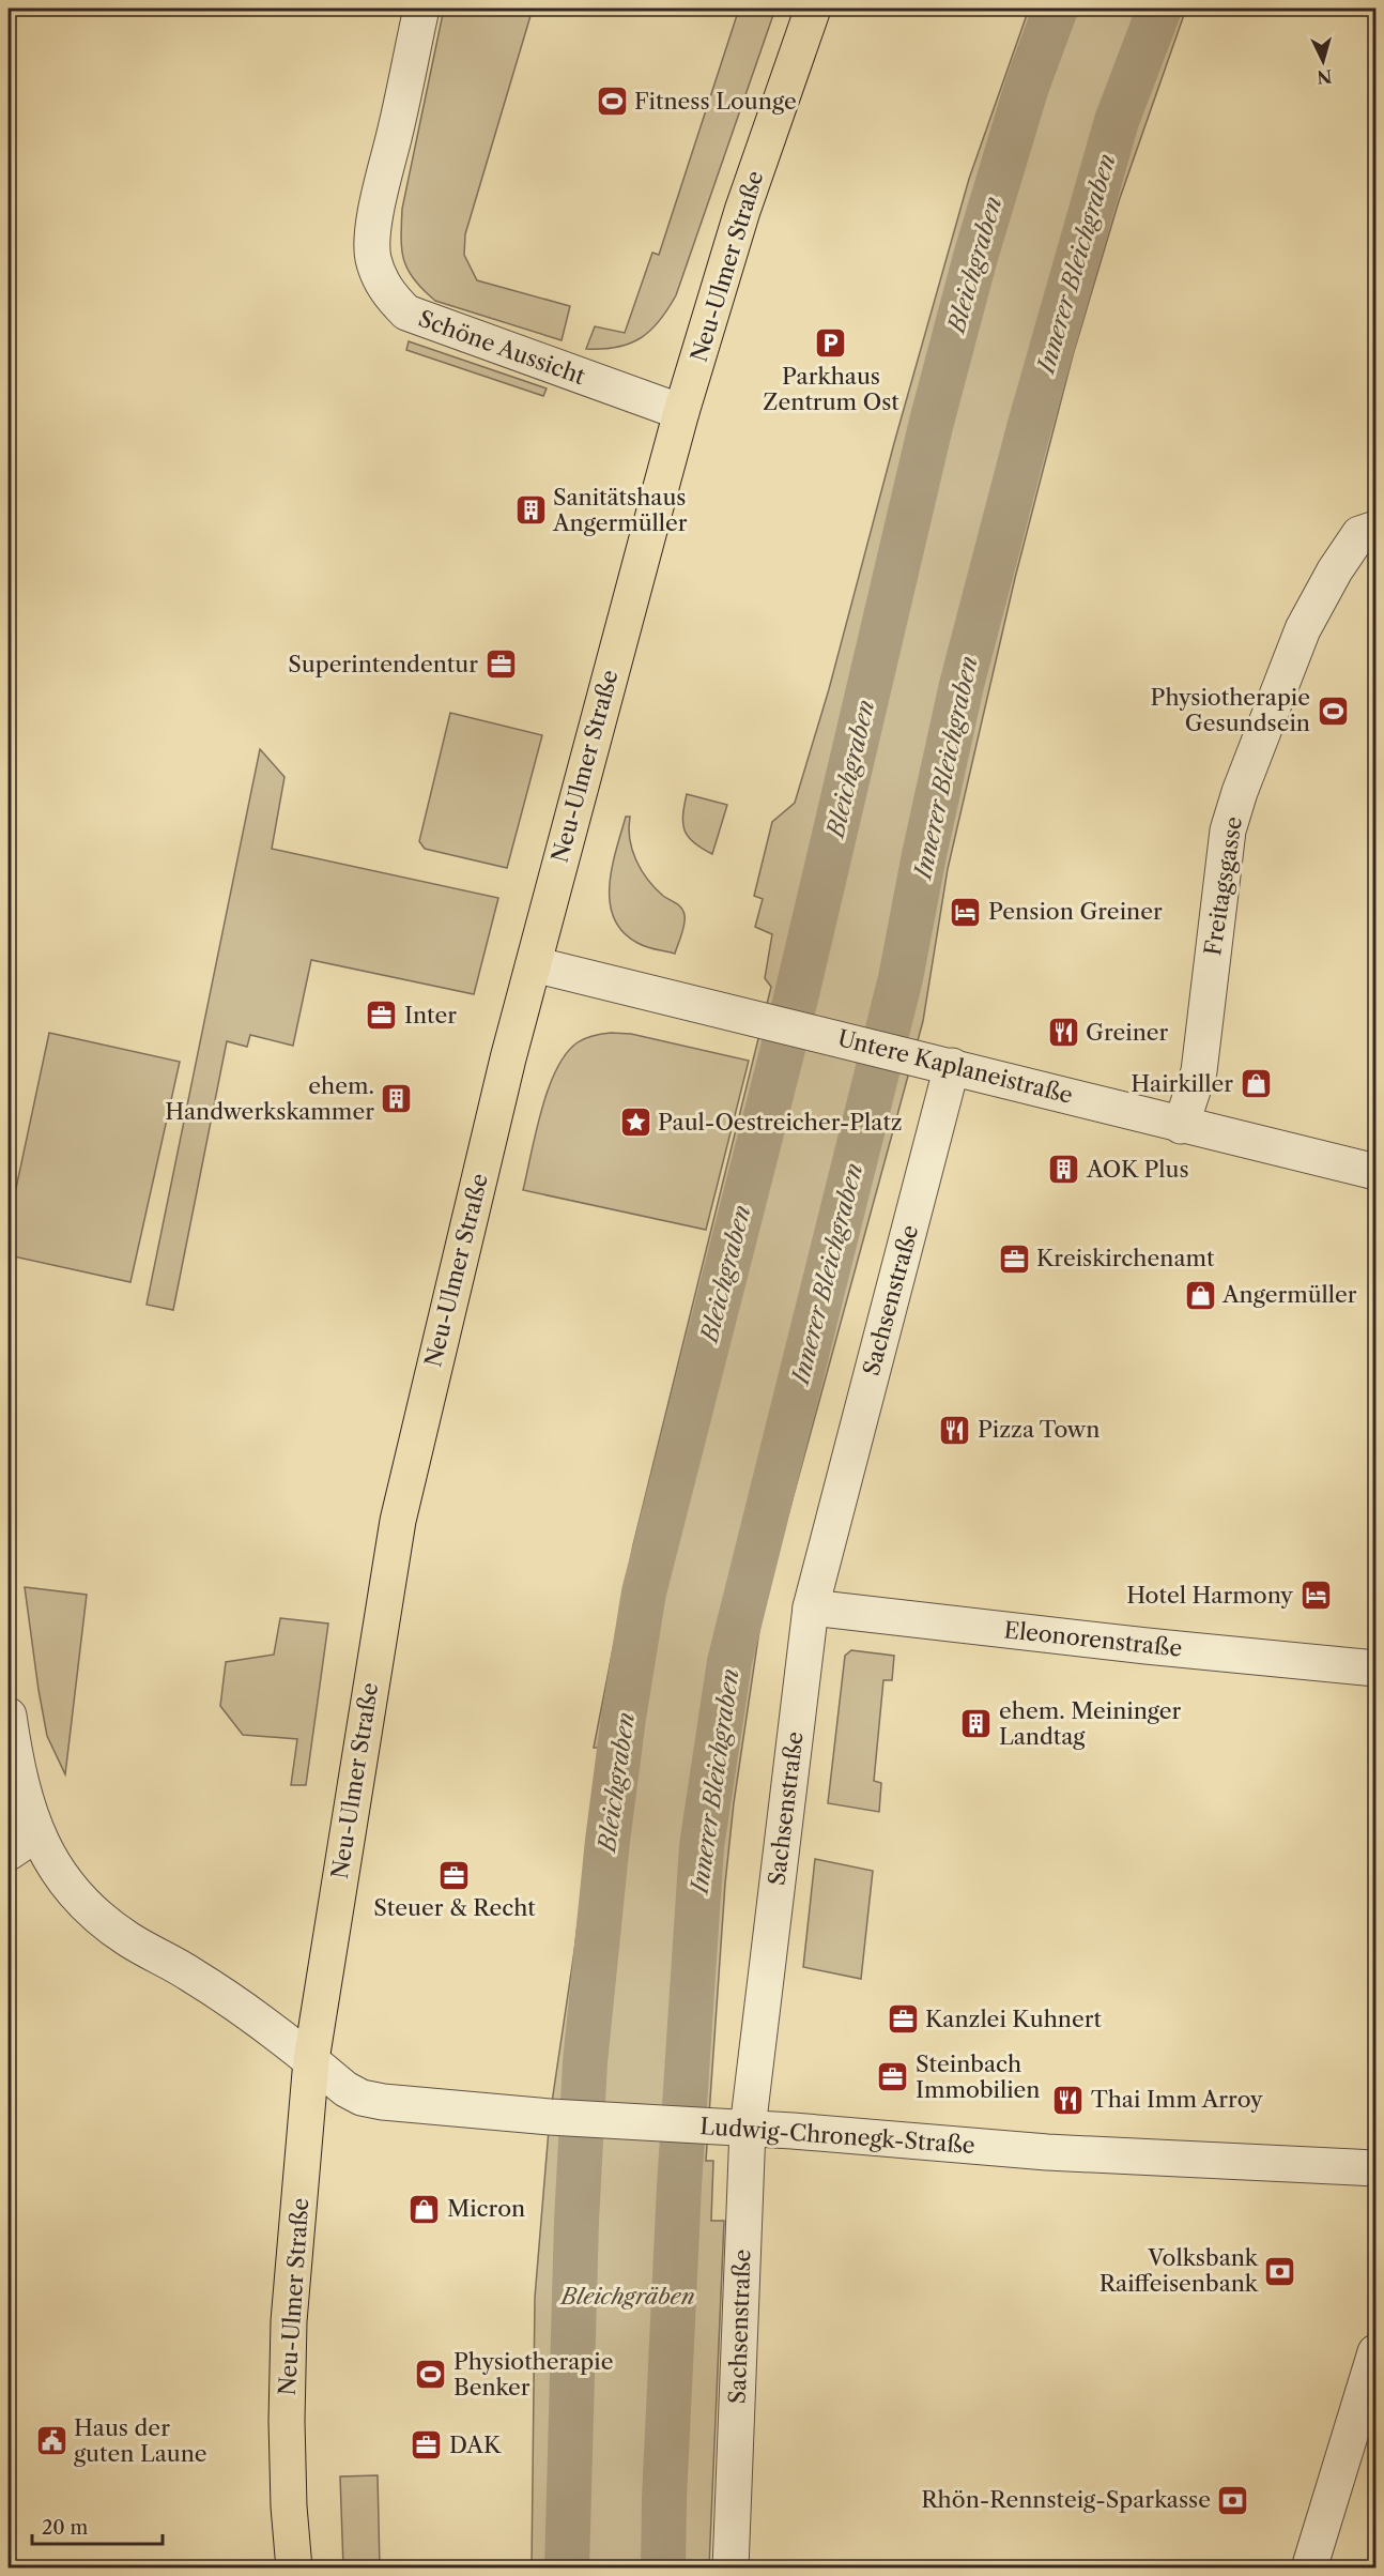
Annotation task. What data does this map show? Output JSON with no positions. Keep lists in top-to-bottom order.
{
  "streets": {
    "main road": ["Neu-Ulmer Straße"],
    "street": [
      "Schöne Aussicht",
      "Freitagsgasse",
      "Untere Kaplaneistraße",
      "Sachsenstraße",
      "Eleonorenstraße",
      "Ludwig-Chronegk-Straße"
    ]
  },
  "crossings": [
    ["Neu-Ulmer Straße", "Schöne Aussicht"],
    ["Neu-Ulmer Straße", "Untere Kaplaneistraße"],
    ["Neu-Ulmer Straße", "Ludwig-Chronegk-Straße"],
    ["Freitagsgasse", "Untere Kaplaneistraße"],
    ["Untere Kaplaneistraße", "Sachsenstraße"],
    ["Sachsenstraße", "Eleonorenstraße"],
    ["Sachsenstraße", "Ludwig-Chronegk-Straße"]
  ],
  "water": ["Innerer Bleichgraben", "Bleichgraben"],
  "parks": ["Bleichgräben"],
  "places": {
    "sports": ["Fitness Lounge", "Physiotherapie Gesundsein", "Physiotherapie Benker"],
    "parking": ["Parkhaus Zentrum Ost"],
    "building": [
      "Sanitätshaus Angermüller",
      "ehem. Handwerkskammer",
      "AOK Plus",
      "ehem. Meininger Landtag"
    ],
    "office": [
      "Superintendentur",
      "Inter",
      "Kreiskirchenamt",
      "Steuer & Recht",
      "Kanzlei Kuhnert",
      "Steinbach Immobilien",
      "DAK"
    ],
    "hotel": ["Pension Greiner", "Hotel Harmony"],
    "restaurant": ["Greiner", "Pizza Town", "Thai Imm Arroy"],
    "shop": ["Hairkiller", "Angermüller", "Micron"],
    "place": ["Paul-Oestreicher-Platz"],
    "bank": ["Volksbank Raiffeisenbank", "Rhön-Rennsteig-Sparkasse"],
    "public building": ["Haus der guten Laune"]
  },
  "scale_bar": "20 m",
  "north": "bottom"
}
